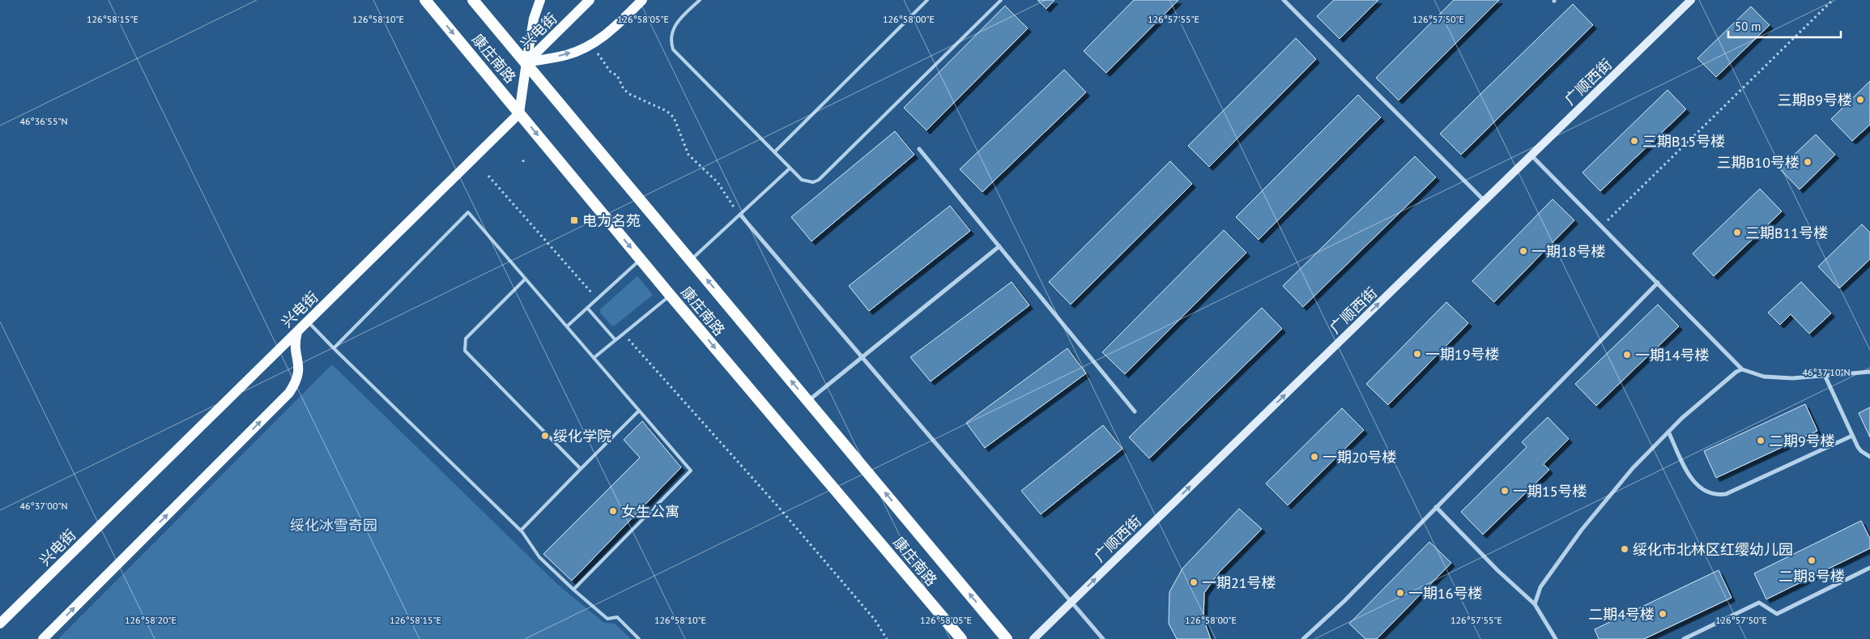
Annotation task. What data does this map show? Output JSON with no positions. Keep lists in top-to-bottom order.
{
  "streets": {
    "highway": ["康庄南路"],
    "main road": ["兴电街", "广顺西街"]
  },
  "crossings": [
    ["兴电街", "康庄南路"]
  ],
  "one_way": ["广顺西街"],
  "parks": ["绥化冰雪奇园"],
  "places": {
    "other": [
      "三期B9号楼",
      "三期B15号楼",
      "三期B10号楼",
      "三期B11号楼",
      "一期18号楼",
      "一期19号楼",
      "一期14号楼",
      "绥化学院",
      "二期9号楼",
      "一期20号楼",
      "一期15号楼",
      "女生公寓",
      "绥化市北林区红缨幼儿园",
      "二期8号楼",
      "一期21号楼",
      "一期16号楼",
      "二期4号楼"
    ],
    "transit": ["电力名苑"]
  },
  "scale_bar": "50 m",
  "coordinates": [
    "126°58'10\"E",
    "126°58'15\"E",
    "126°58'05\"E",
    "126°58'00\"E",
    "126°57'55\"E",
    "126°57'50\"E",
    "46°36'55\"N",
    "46°37'10\"N",
    "46°37'00\"N",
    "126°58'20\"E"
  ]
}
